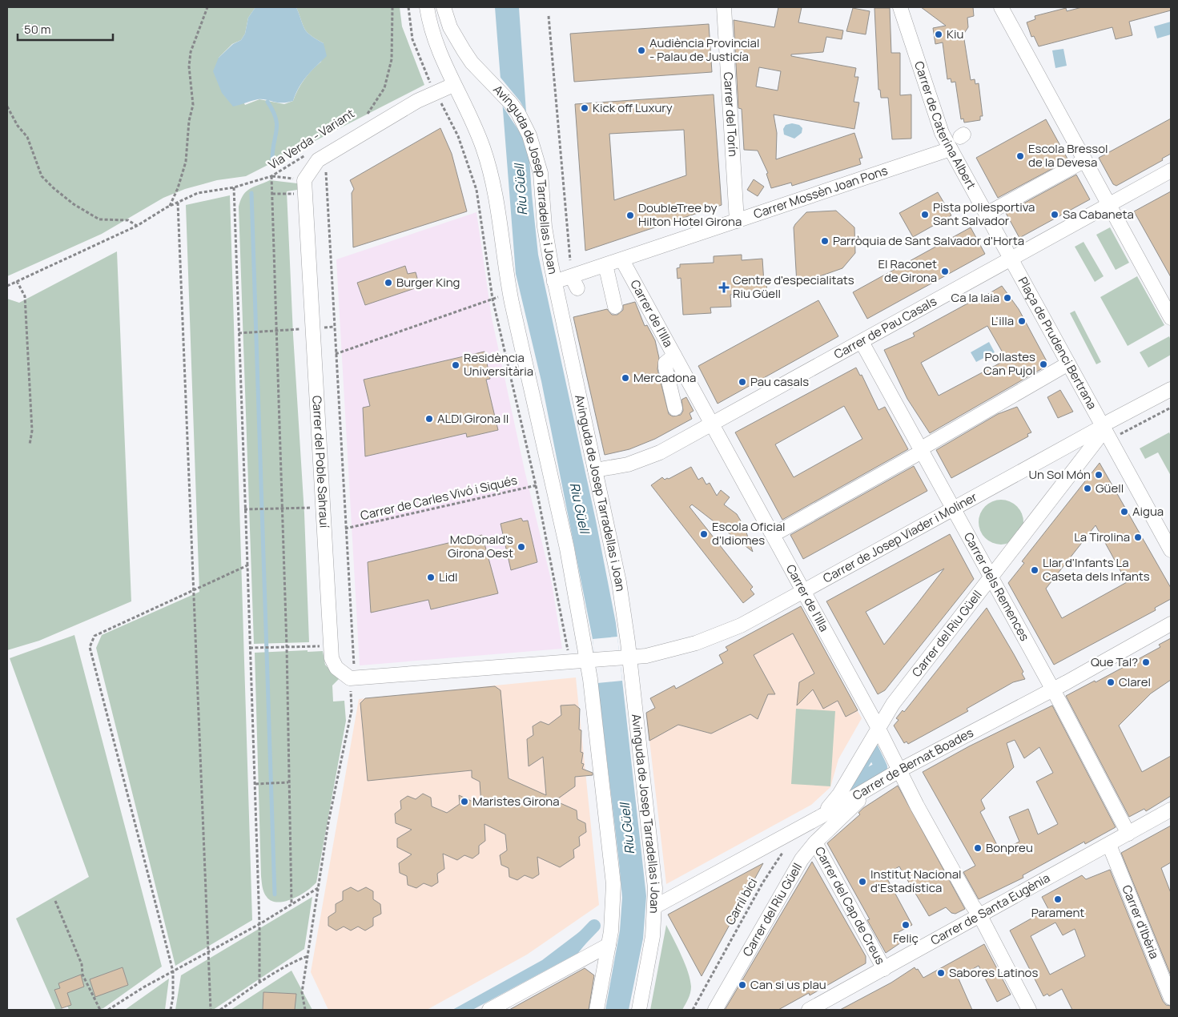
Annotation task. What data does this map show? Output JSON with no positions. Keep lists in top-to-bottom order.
{
  "streets": {
    "street": [
      "Carrer del Torín",
      "Carrer de Caterina Albert",
      "Avinguda de Josep Tarradellas i Joan",
      "Carrer Mossèn Joan Pons",
      "Carrer de l'Illa",
      "Carrer de Pau Casals",
      "Plaça de Prudenci Bertrana",
      "Carrer del Poble Sahrauí",
      "Carrer de Josep Viader i Moliner",
      "Carrer dels Remences",
      "Carrer del Riu Güell",
      "Carrer de Bernat Boades",
      "Carrer del Cap de Creus",
      "Carrer de Santa Eugènia",
      "Carrer d'Ibèria"
    ],
    "path": ["Via Verda - Variant", "Carrer de Carles Vivó i Siqués", "Carril bici"]
  },
  "crossings": [
    ["Carrer del Torín", "Carrer Mossèn Joan Pons"],
    ["Carrer de Caterina Albert", "Carrer Mossèn Joan Pons"],
    ["Carrer de Caterina Albert", "Carrer de Pau Casals"],
    ["Carrer de Caterina Albert", "Plaça de Prudenci Bertrana"],
    ["Avinguda de Josep Tarradellas i Joan", "Carrer Mossèn Joan Pons"],
    ["Avinguda de Josep Tarradellas i Joan", "Carrer de Pau Casals"],
    ["Avinguda de Josep Tarradellas i Joan", "Carrer de Josep Viader i Moliner"],
    ["Avinguda de Josep Tarradellas i Joan", "Carrer de Bernat Boades"],
    ["Carrer Mossèn Joan Pons", "Carrer de l'Illa"],
    ["Carrer de l'Illa", "Carrer de Pau Casals"],
    ["Carrer de l'Illa", "Carrer de Josep Viader i Moliner"],
    ["Carrer de l'Illa", "Carrer del Riu Güell"],
    ["Carrer de l'Illa", "Carrer de Bernat Boades"],
    ["Carrer de l'Illa", "Carrer de Santa Eugènia"],
    ["Carrer de Pau Casals", "Plaça de Prudenci Bertrana"],
    ["Carrer de Pau Casals", "Carrer dels Remences"],
    ["Plaça de Prudenci Bertrana", "Carrer de Josep Viader i Moliner"],
    ["Plaça de Prudenci Bertrana", "Carrer del Riu Güell"],
    ["Carrer de Josep Viader i Moliner", "Carrer dels Remences"],
    ["Carrer dels Remences", "Carrer del Riu Güell"],
    ["Carrer dels Remences", "Carrer de Bernat Boades"],
    ["Carrer dels Remences", "Carrer de Santa Eugènia"],
    ["Carrer del Riu Güell", "Carrer de Bernat Boades"],
    ["Carrer del Riu Güell", "Carrer del Cap de Creus"],
    ["Carrer del Cap de Creus", "Carrer de Santa Eugènia"],
    ["Carrer de Santa Eugènia", "Carrer d'Ibèria"]
  ],
  "water": ["Riu Güell"],
  "places": {
    "other": [
      "Kiu",
      "Audiència Provincial - Palau de Justicía",
      "Kick off Luxury",
      "Escola Bressol de la Devesa",
      "Pista poliesportiva Sant Salvador",
      "Sa Cabaneta",
      "DoubleTree by Hilton Hotel Girona",
      "Parròquia de Sant Salvador d'Horta",
      "El Raconet de Girona",
      "Burger King",
      "Ca la Iaia",
      "L'illa",
      "Pollastes Can Pujol",
      "Residència Universitària",
      "Mercadona",
      "Pau casals",
      "ALDI Girona II",
      "Un Sol Món",
      "Güell",
      "Aigua",
      "Escola Oficial d'Idiomes",
      "La Tirolina",
      "McDonald's Girona Oest",
      "Llar d'Infants La Caseta dels Infants",
      "Lidl",
      "Que Tal?",
      "Clarel",
      "Maristes Girona",
      "Bonpreu",
      "Institut Nacional d'Estadística",
      "Parament",
      "Feliç",
      "Sabores Latinos",
      "Can si us plau"
    ],
    "health": ["Centre d'especialitats Riu Güell"]
  },
  "scale_bar": "50 m"
}
